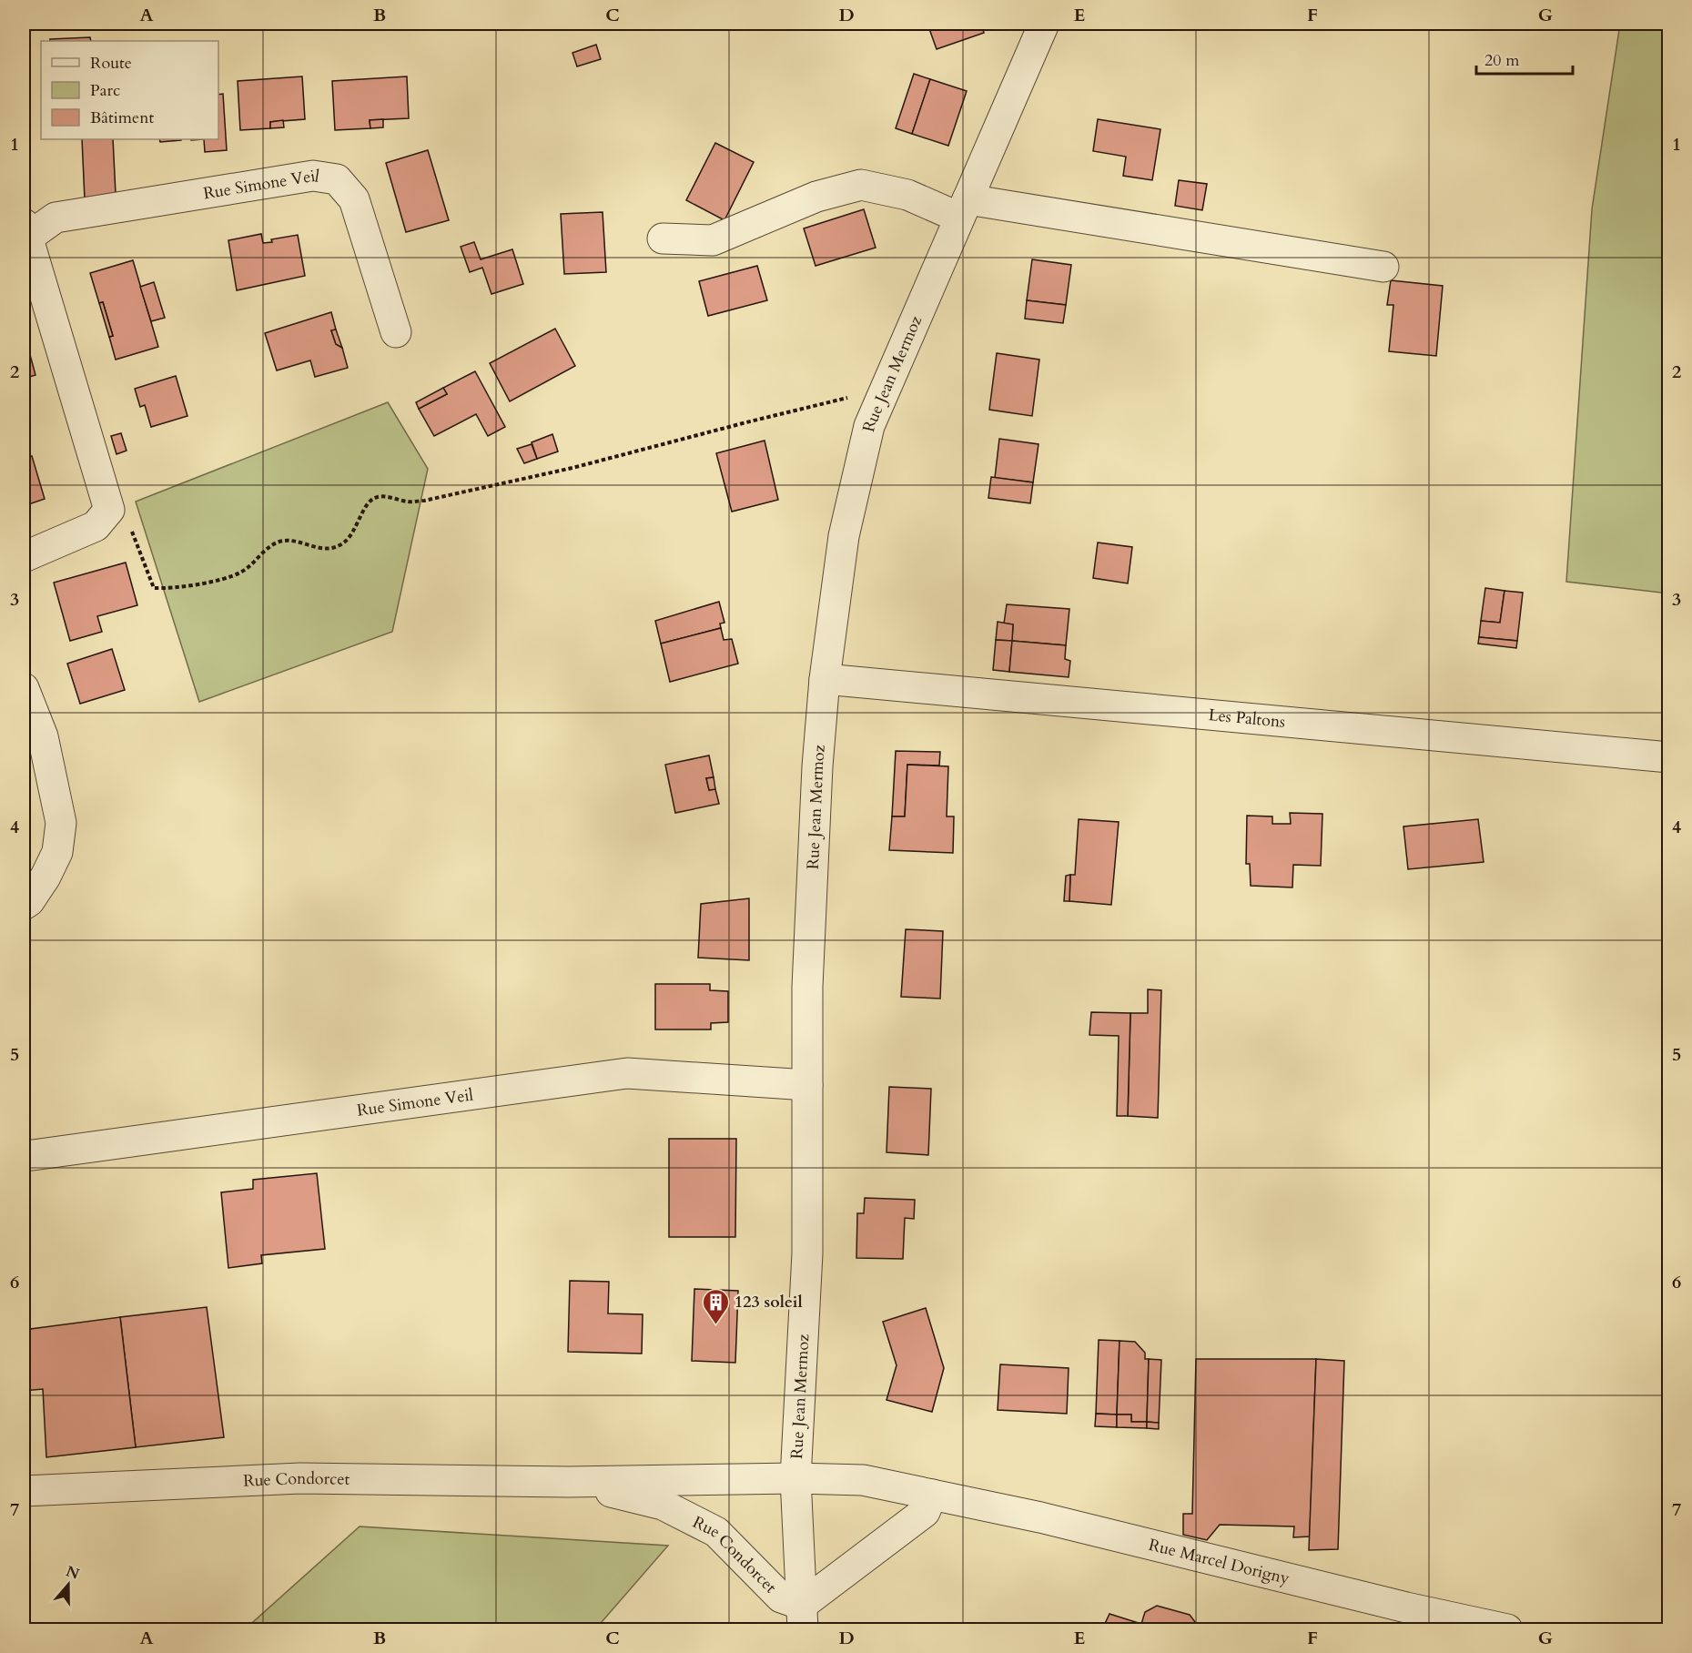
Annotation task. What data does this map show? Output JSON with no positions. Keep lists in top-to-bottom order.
{
  "streets": {
    "street": [
      "Rue Simone Veil",
      "Rue Jean Mermoz",
      "Les Paltons",
      "Rue Condorcet",
      "Rue Marcel Dorigny"
    ]
  },
  "crossings": [
    ["Rue Simone Veil", "Rue Jean Mermoz"],
    ["Rue Jean Mermoz", "Les Paltons"],
    ["Rue Jean Mermoz", "Rue Condorcet"],
    ["Rue Jean Mermoz", "Rue Marcel Dorigny"],
    ["Rue Condorcet", "Rue Marcel Dorigny"]
  ],
  "places": {
    "building": ["123 soleil"]
  },
  "legend": ["Route", "Parc", "Bâtiment"],
  "scale_bar": "20 m",
  "north": "top",
  "grid": {
    "columns": [
      "A",
      "B",
      "C",
      "D",
      "E",
      "F",
      "G"
    ],
    "rows": [
      "1",
      "2",
      "3",
      "4",
      "5",
      "6",
      "7"
    ]
  }
}
